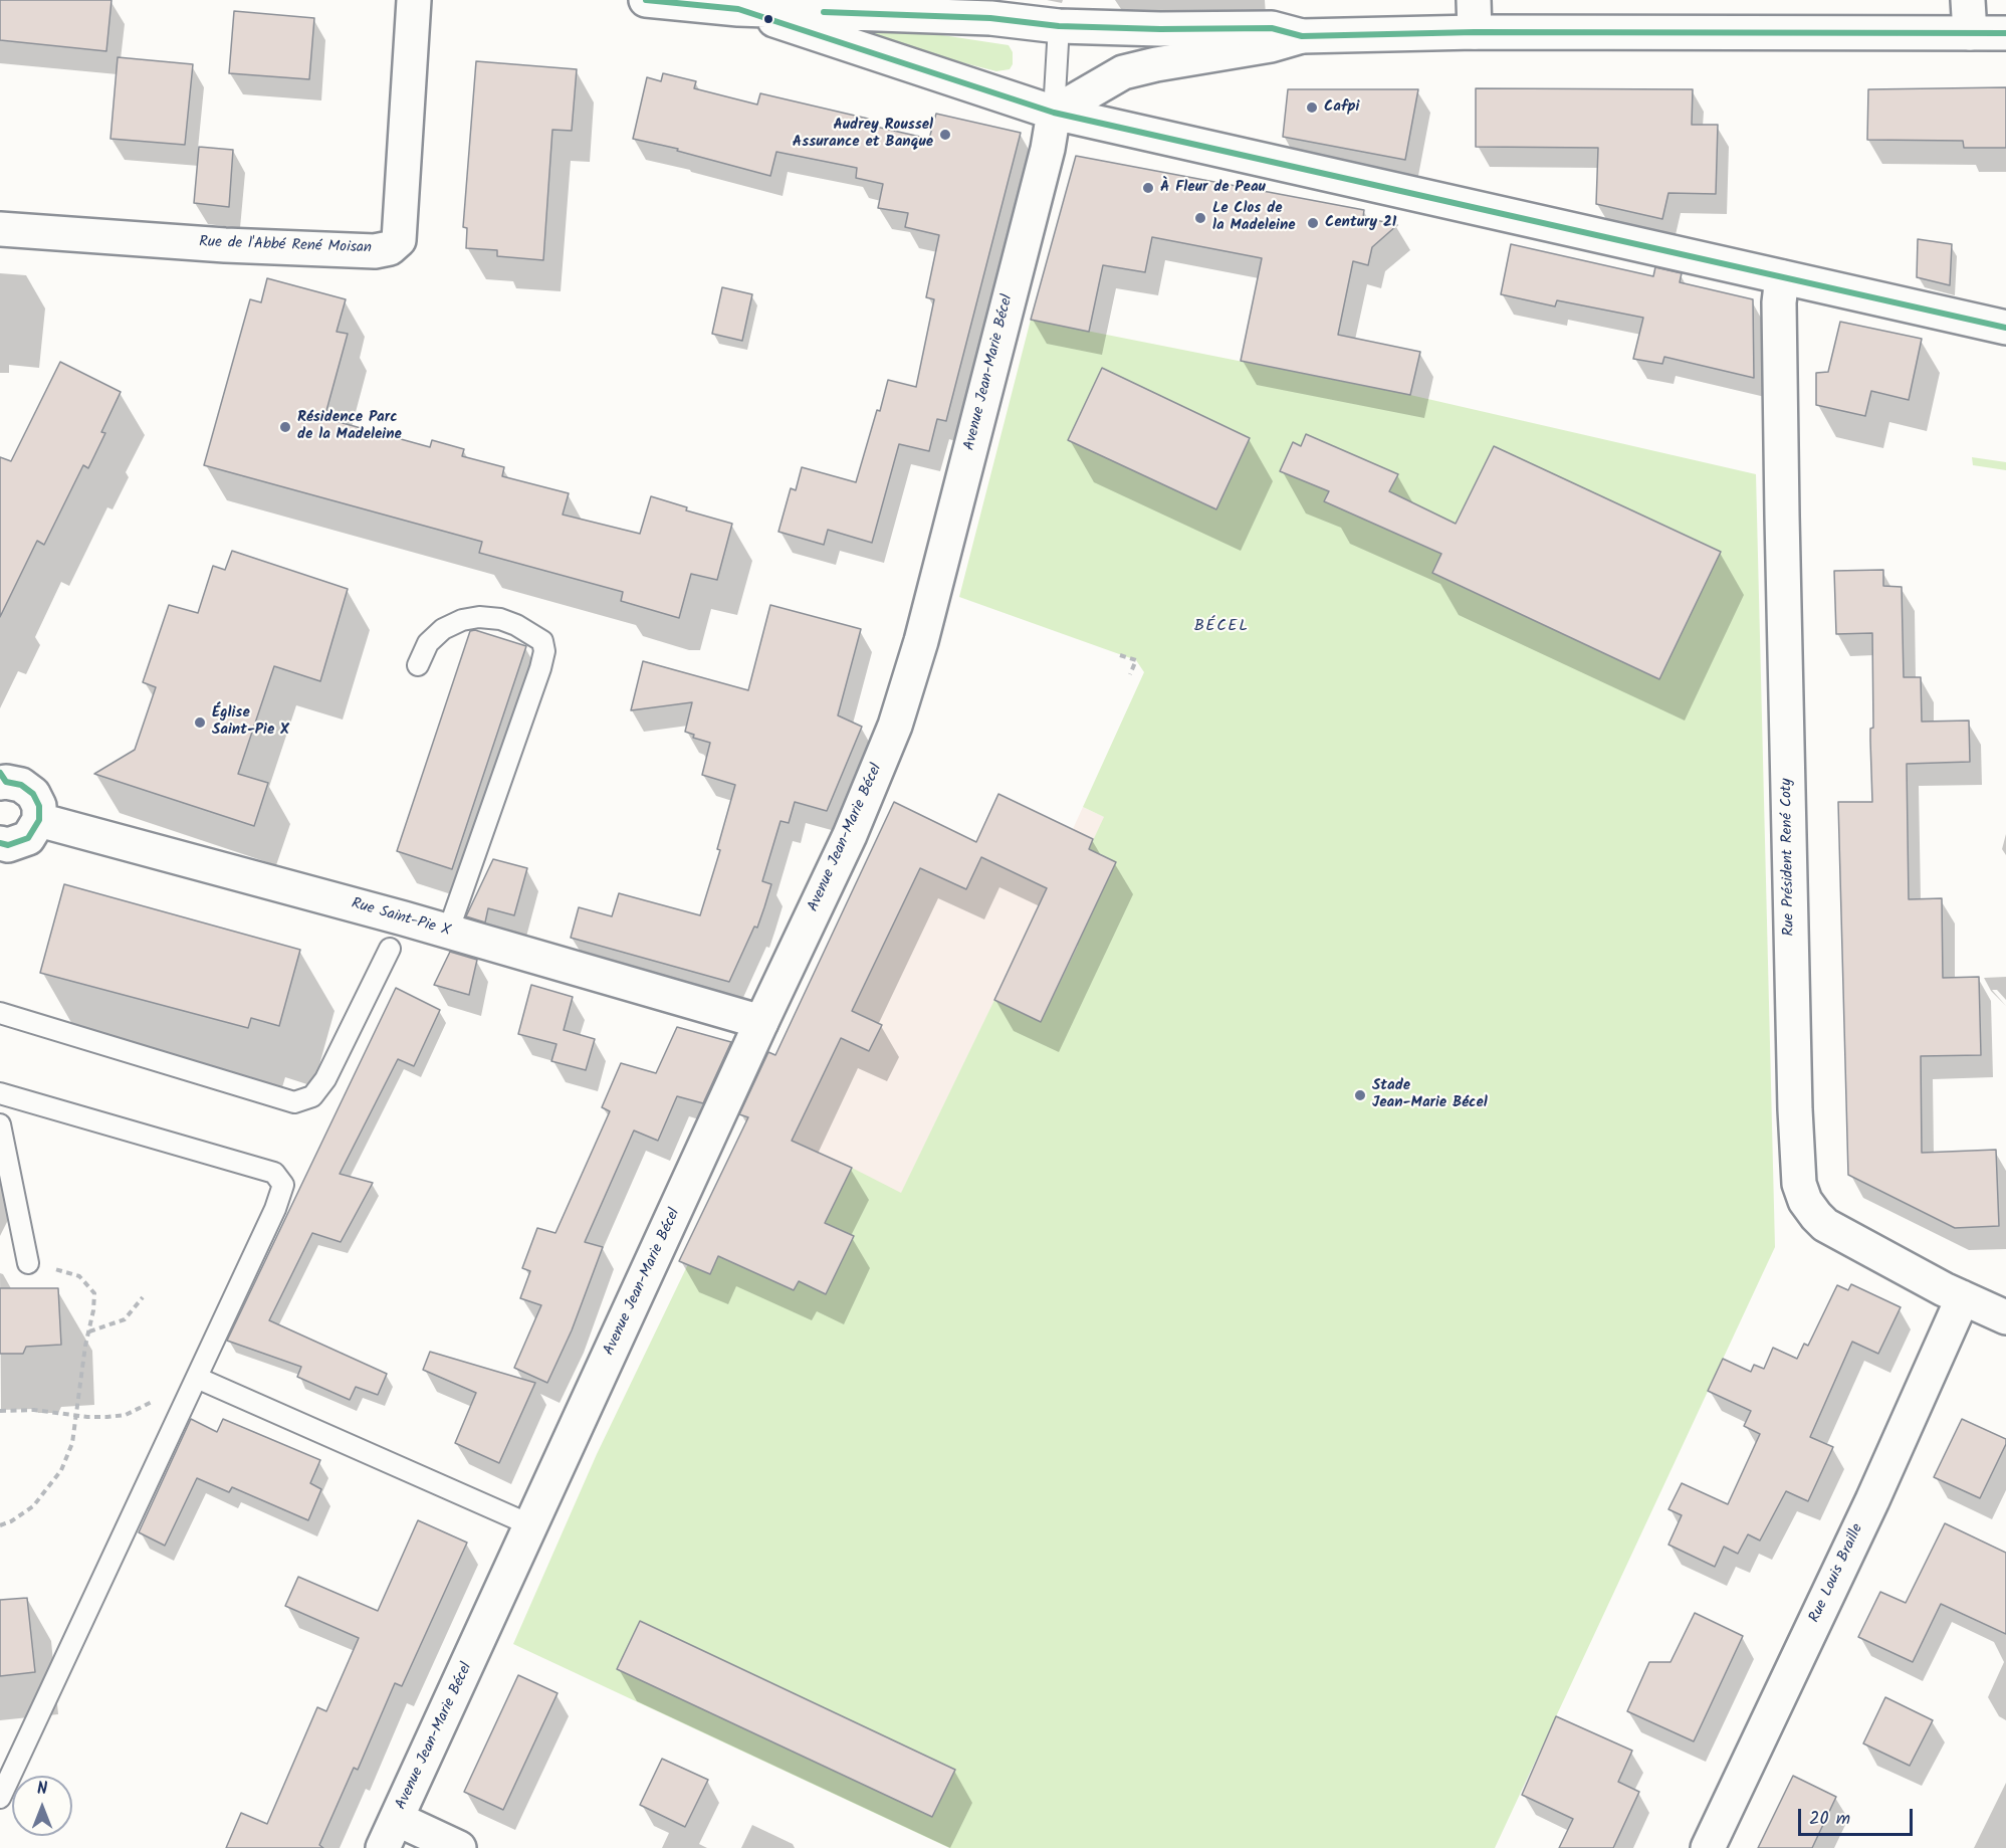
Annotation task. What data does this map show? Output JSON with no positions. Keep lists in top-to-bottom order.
{
  "streets": {
    "street": [
      "Rue de l'Abbé René Moisan",
      "Avenue Jean-Marie Bécel",
      "Rue Président René Coty",
      "Rue Saint-Pie X",
      "Rue Louis Braille"
    ]
  },
  "crossings": [
    ["Avenue Jean-Marie Bécel", "Rue Saint-Pie X"],
    ["Rue Président René Coty", "Rue Louis Braille"]
  ],
  "districts": ["BÉCEL"],
  "places": [
    "Cafpi",
    "Audrey Roussel Assurance et Banque",
    "À Fleur de Peau",
    "Le Clos de la Madeleine",
    "Century 21",
    "Résidence Parc de la Madeleine",
    "Église Saint-Pie X",
    "Stade Jean-Marie Bécel"
  ],
  "scale_bar": "20 m",
  "north": "top"
}
